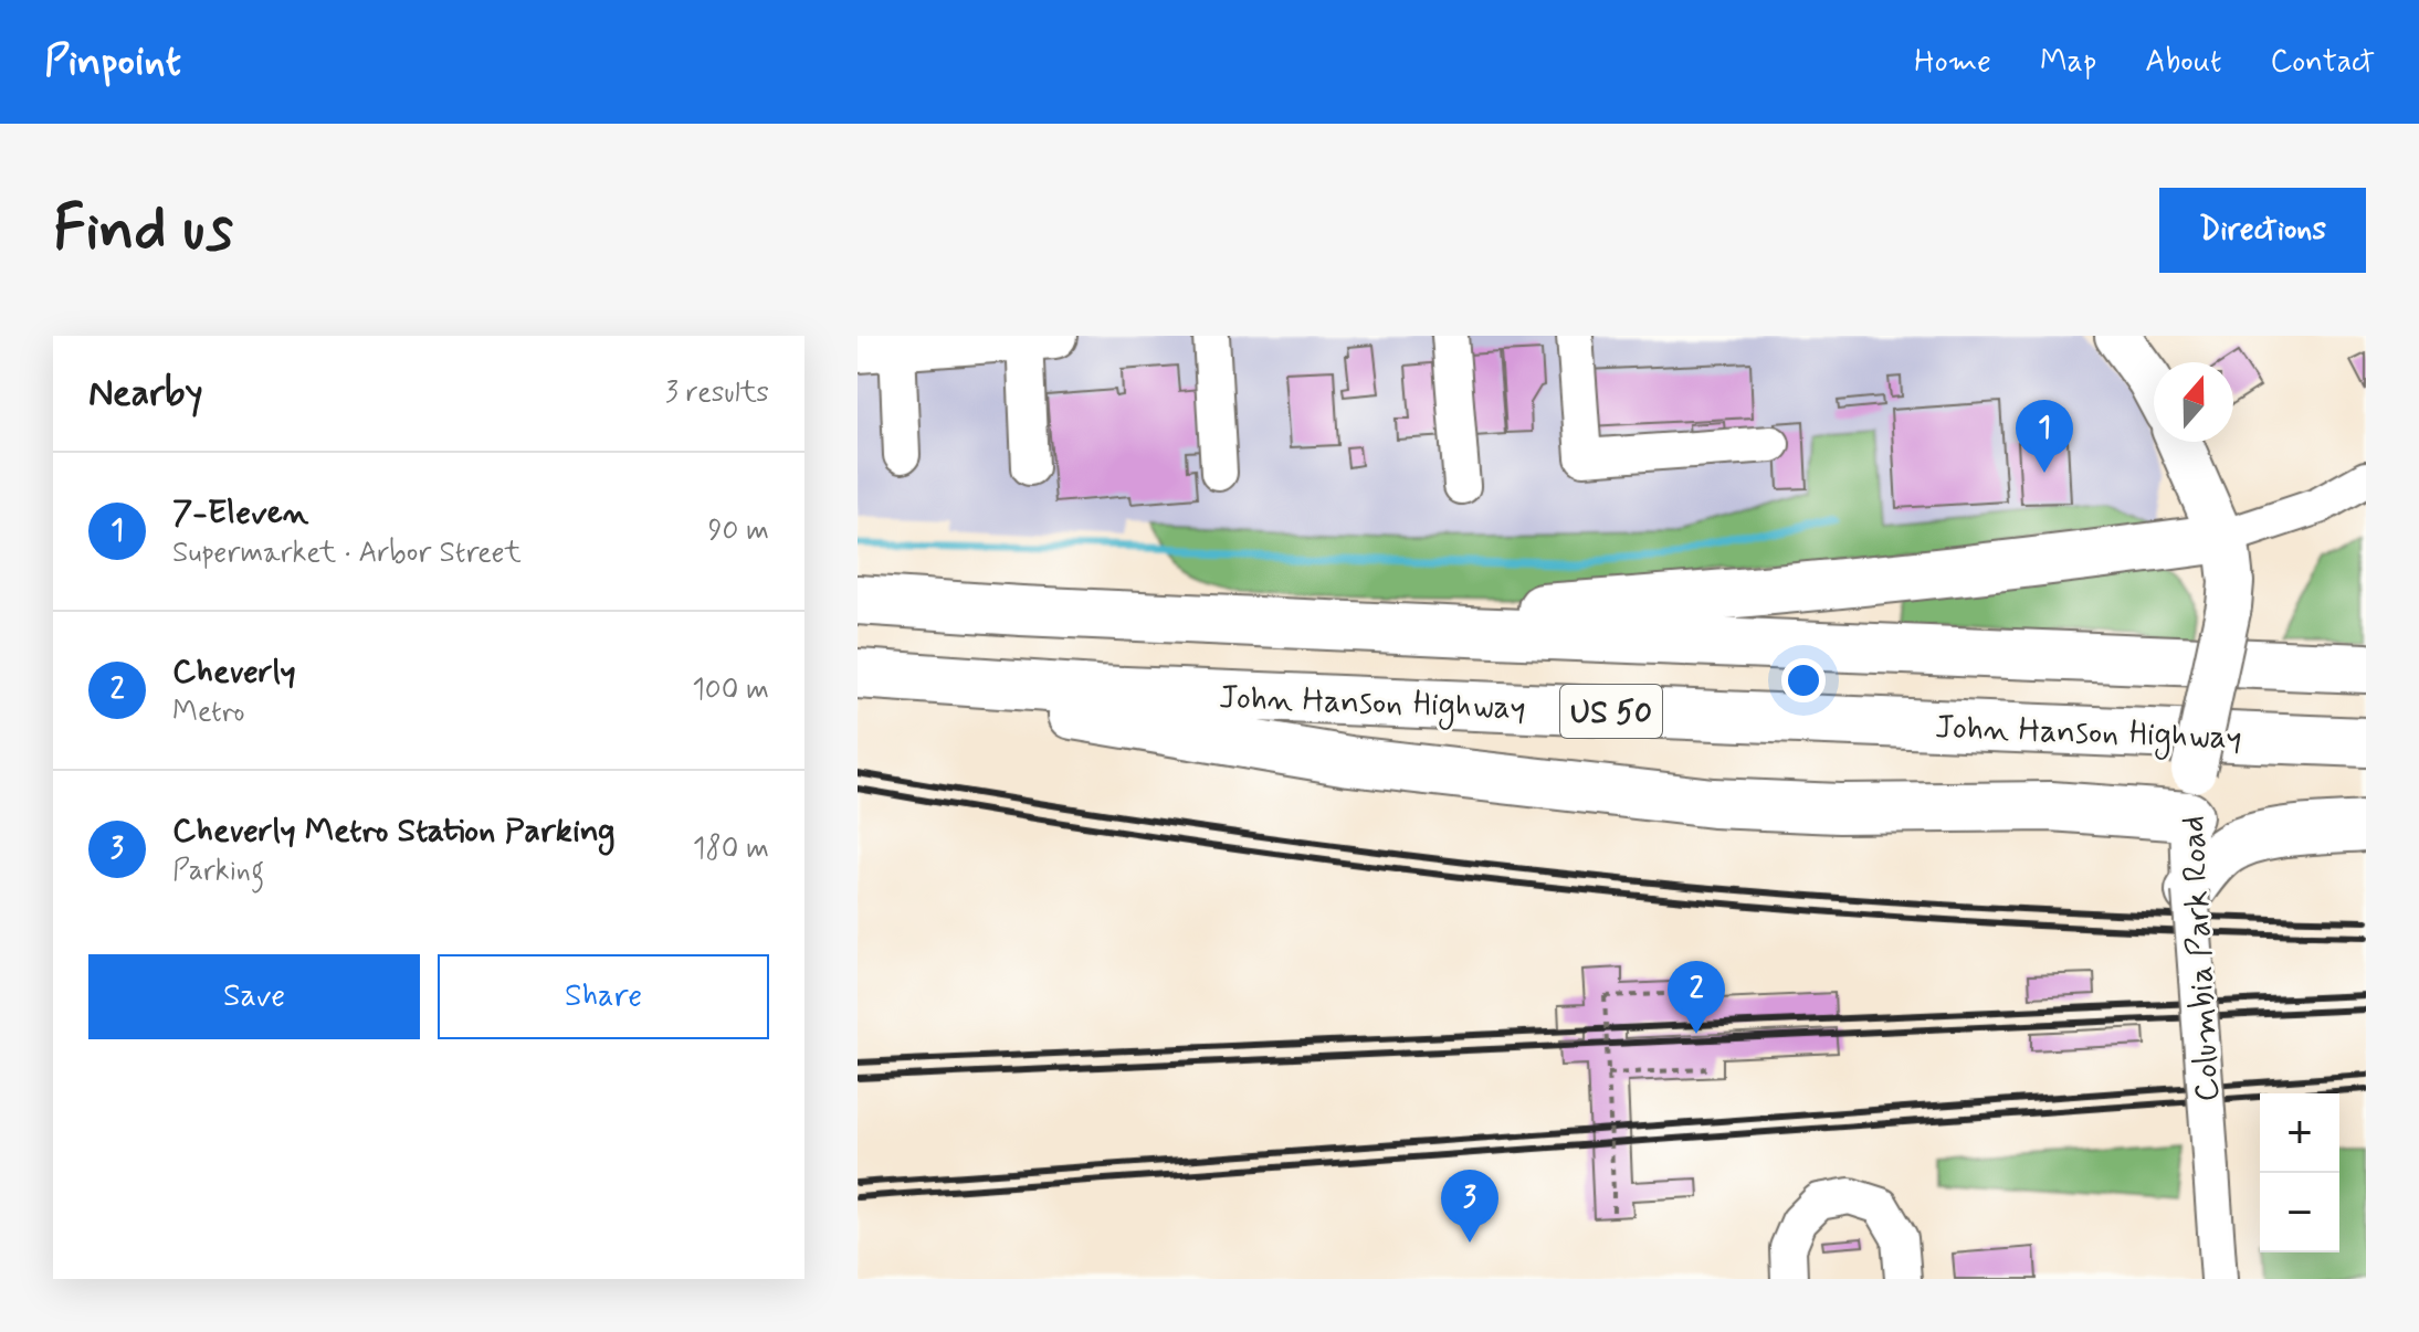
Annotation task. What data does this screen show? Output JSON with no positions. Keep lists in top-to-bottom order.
{
  "streets": {
    "highway": ["John Hanson Highway", "US 50"],
    "main road": ["Columbia Park Road"]
  },
  "north": "top",
  "page": {
    "header": "Pinpoint",
    "nav": [
      "Home",
      "Map",
      "About",
      "Contact"
    ],
    "buttons": [
      "Directions",
      ["Save", "Share"]
    ],
    "title": "Find us",
    "heading": ["Nearby", "3 results"],
    "pins": ["1", "2", "3"],
    "list": [
      {
        "mark": "1",
        "name": "7-Eleven",
        "note": "Supermarket · Arbor Street",
        "value": "90 m"
      },
      {
        "mark": "2",
        "name": "Cheverly",
        "note": "Metro",
        "value": "100 m"
      },
      {
        "mark": "3",
        "name": "Cheverly Metro Station Parking",
        "note": "Parking",
        "value": "180 m"
      }
    ],
    "map_buttons": ["+", "−"]
  }
}
